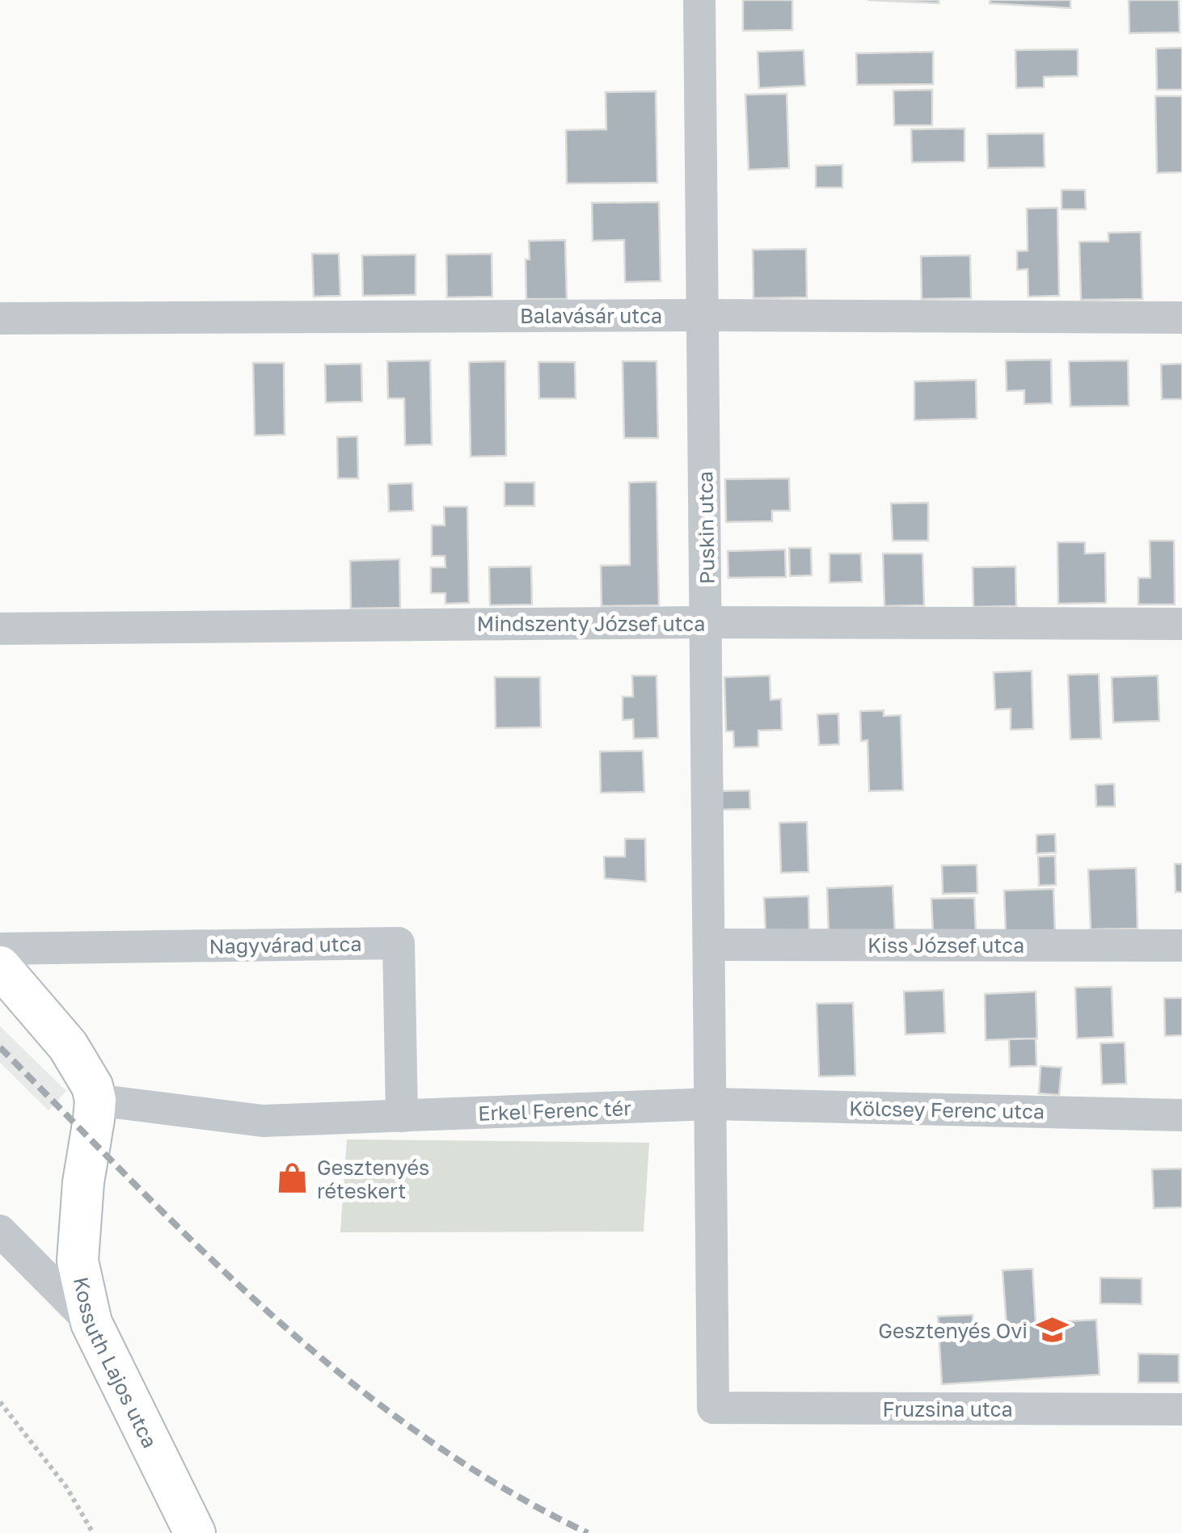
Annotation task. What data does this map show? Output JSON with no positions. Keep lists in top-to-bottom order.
{
  "streets": {
    "main road": ["Kossuth Lajos utca"],
    "street": [
      "Balavásár utca",
      "Puskin utca",
      "Mindszenty József utca",
      "Nagyvárad utca",
      "Kiss József utca",
      "Kölcsey Ferenc utca",
      "Erkel Ferenc tér",
      "Fruzsina utca"
    ]
  },
  "crossings": [
    ["Balavásár utca", "Puskin utca"],
    ["Puskin utca", "Mindszenty József utca"],
    ["Puskin utca", "Kiss József utca"],
    ["Puskin utca", "Kölcsey Ferenc utca"],
    ["Puskin utca", "Erkel Ferenc tér"],
    ["Puskin utca", "Fruzsina utca"],
    ["Nagyvárad utca", "Erkel Ferenc tér"],
    ["Kölcsey Ferenc utca", "Erkel Ferenc tér"],
    ["Kölcsey Ferenc utca", "Fruzsina utca"],
    ["Erkel Ferenc tér", "Kossuth Lajos utca"],
    ["Erkel Ferenc tér", "Fruzsina utca"]
  ],
  "places": {
    "shop": ["Gesztenyés réteskert"],
    "school or university": ["Gesztenyés Ovi"]
  }
}
